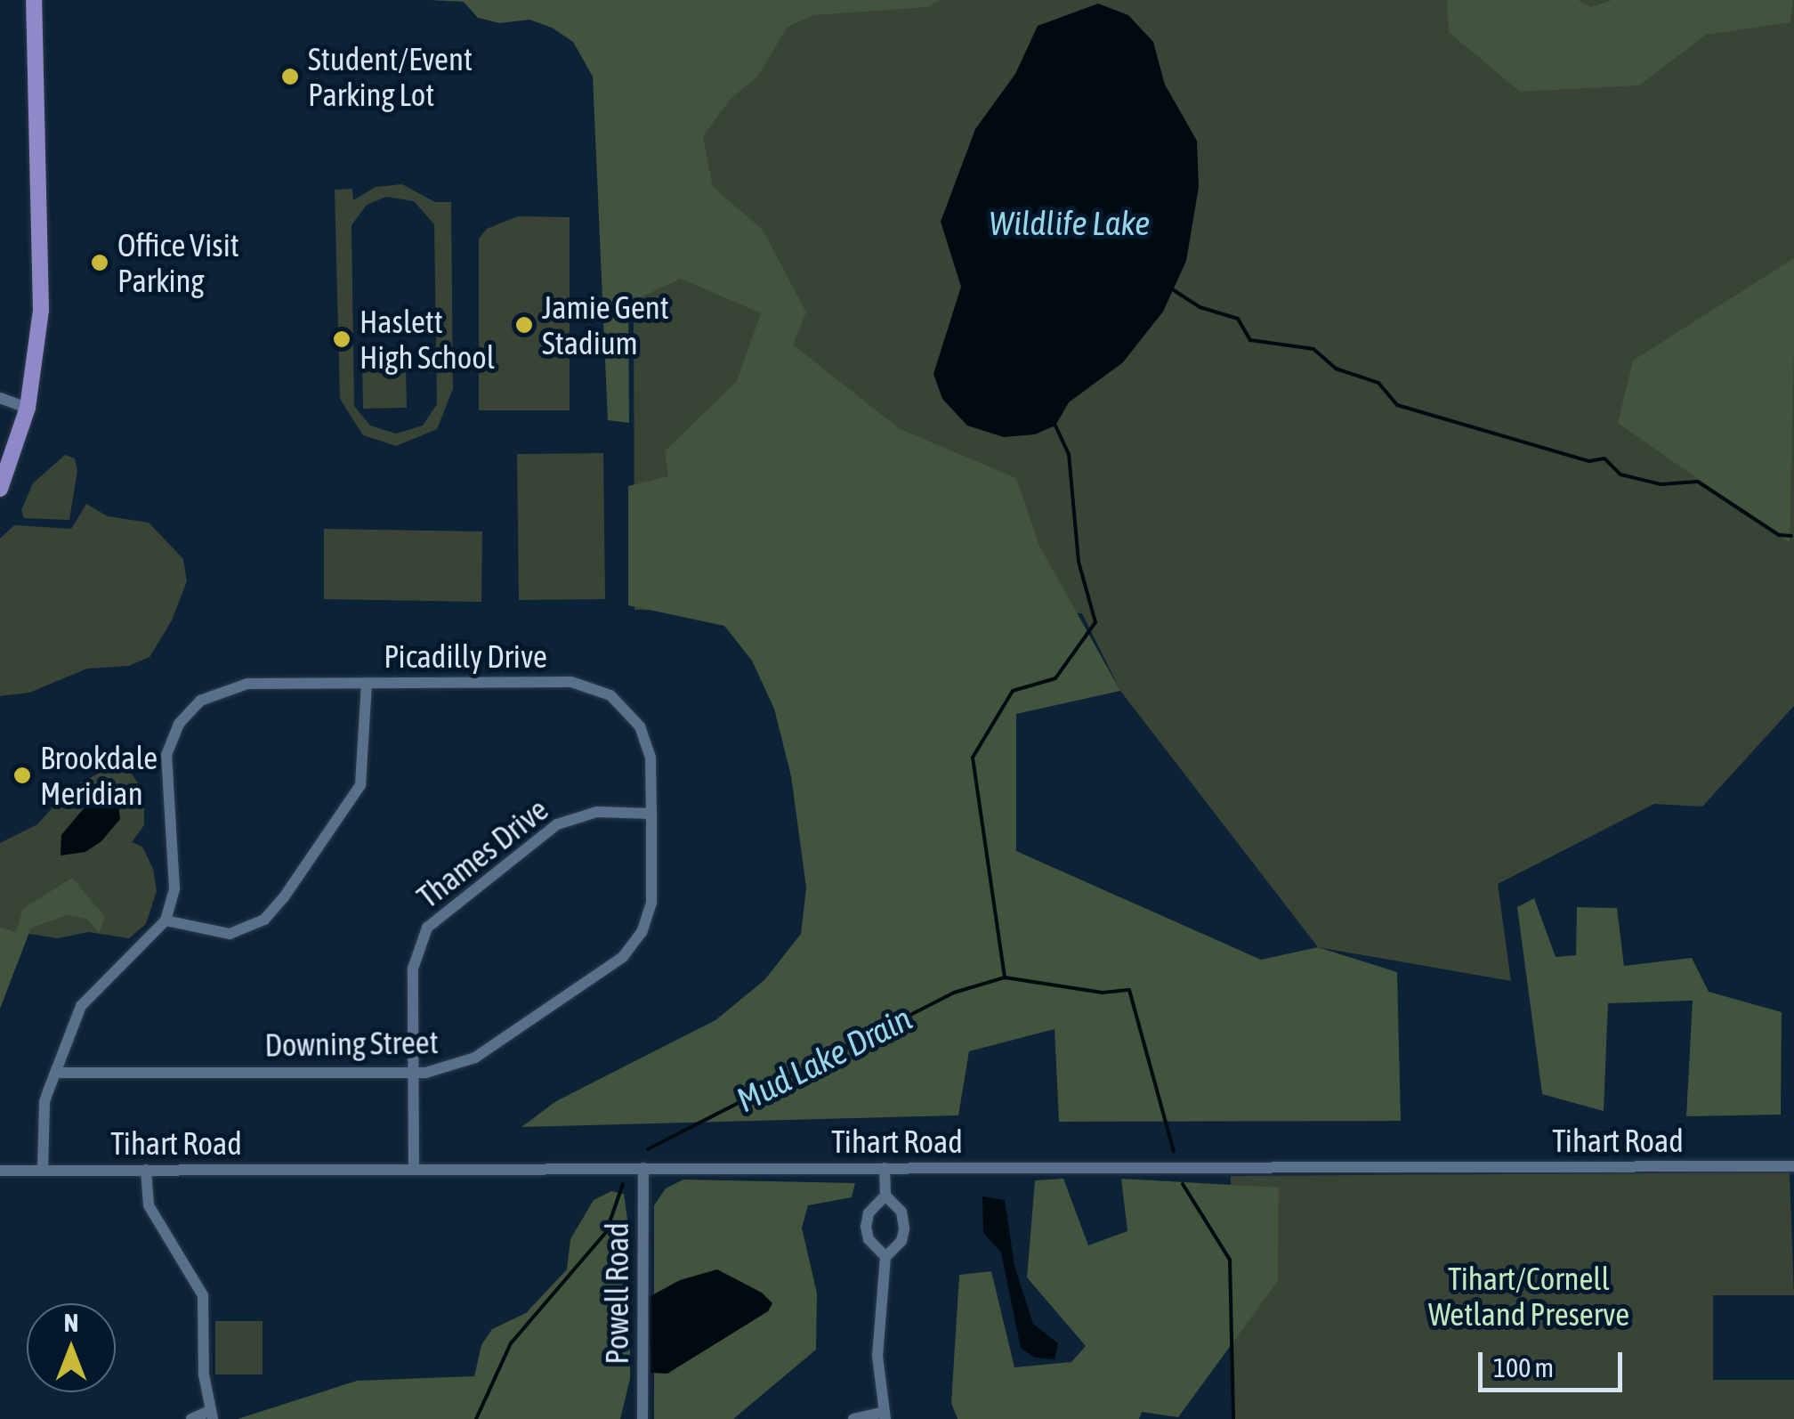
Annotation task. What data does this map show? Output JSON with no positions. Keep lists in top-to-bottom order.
{
  "streets": {
    "street": [
      "Picadilly Drive",
      "Thames Drive",
      "Downing Street",
      "Tihart Road",
      "Powell Road"
    ]
  },
  "crossings": [
    ["Picadilly Drive", "Thames Drive"],
    ["Picadilly Drive", "Downing Street"],
    ["Thames Drive", "Downing Street"],
    ["Thames Drive", "Tihart Road"],
    ["Tihart Road", "Powell Road"]
  ],
  "water": ["Wildlife Lake", "Mud Lake Drain"],
  "parks": ["Tihart/Cornell Wetland Preserve"],
  "places": [
    "Student/Event Parking Lot",
    "Office Visit Parking",
    "Jamie Gent Stadium",
    "Haslett High School",
    "Brookdale Meridian"
  ],
  "scale_bar": "100 m",
  "north": "top"
}
